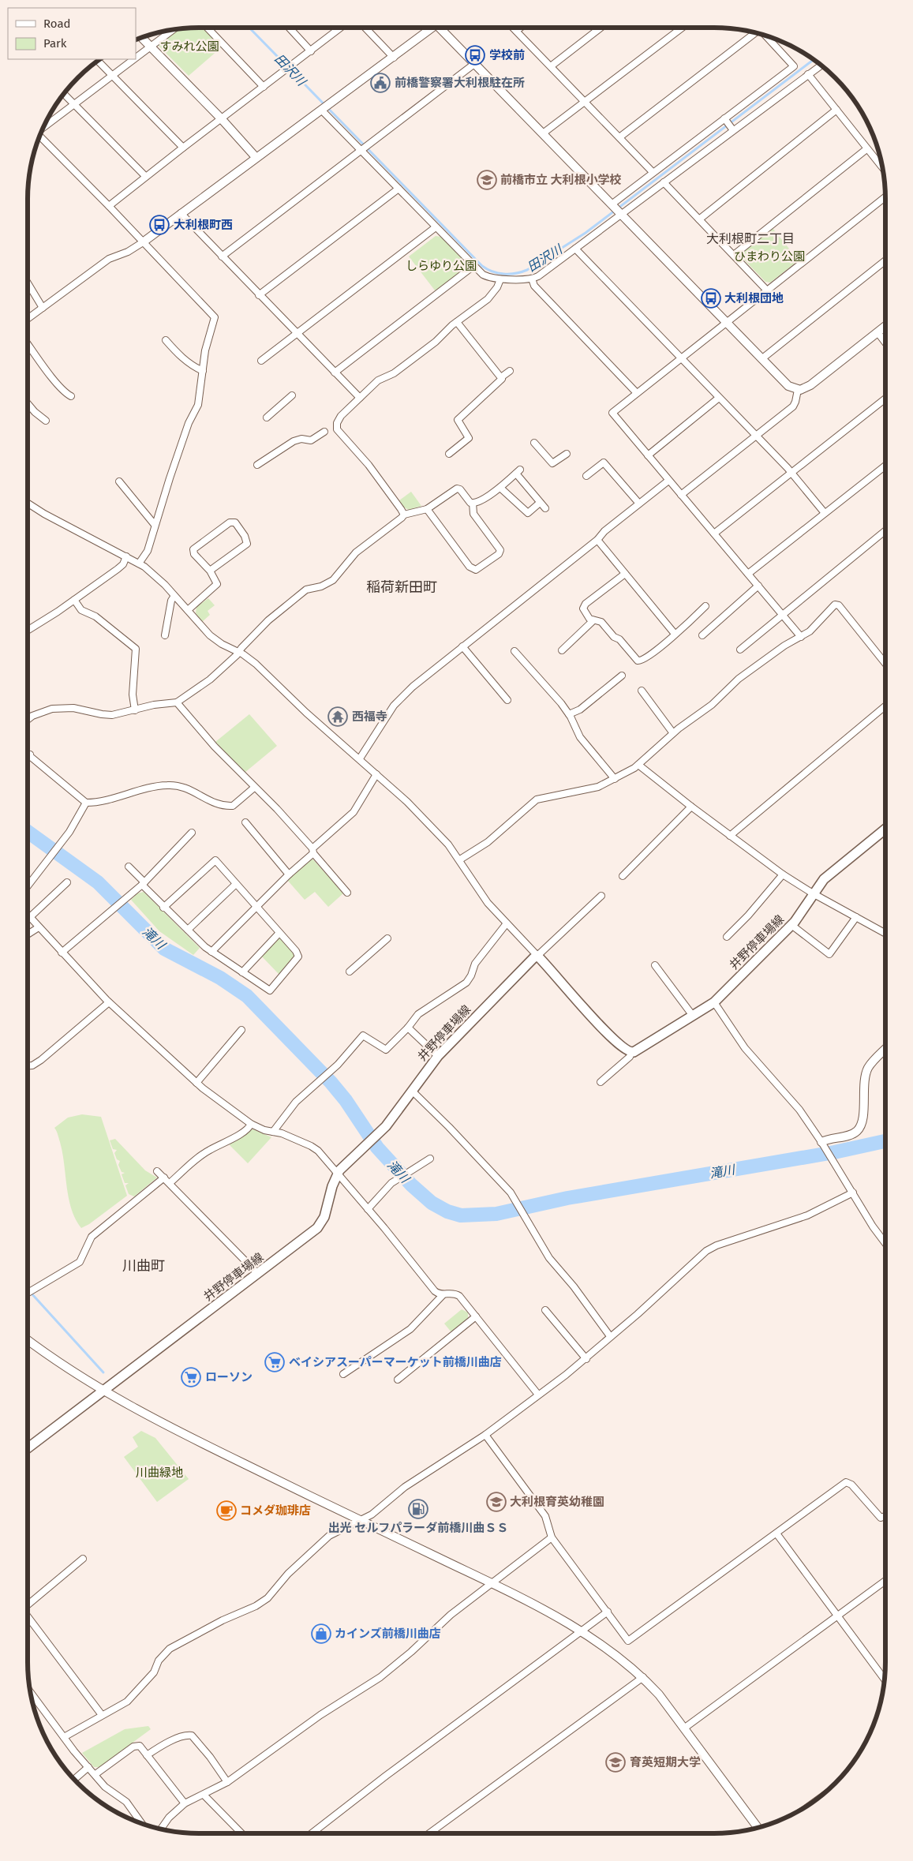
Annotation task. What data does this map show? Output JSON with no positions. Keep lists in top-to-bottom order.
{
  "streets": {
    "main road": ["井野停車場線"]
  },
  "districts": ["大利根町二丁目", "稲荷新田町", "川曲町"],
  "water": ["田沢川", "滝川"],
  "parks": [
    "すみれ公園",
    "ひまわり公園",
    "しらゆり公園",
    "川曲緑地"
  ],
  "places": {
    "bus stop": ["学校前", "大利根町西", "大利根団地"],
    "public building": ["前橋警察署大利根駐在所"],
    "school or university": ["前橋市立 大利根小学校", "大利根育英幼稚園", "育英短期大学"],
    "temple": ["西福寺"],
    "supermarket": ["ベイシアスーパーマーケット前橋川曲店", "ローソン"],
    "fuel station": ["出光 セルフパラーダ前橋川曲ＳＳ"],
    "cafe": ["コメダ珈琲店"],
    "shop": ["カインズ前橋川曲店"]
  },
  "legend": ["Road", "Park"]
}
